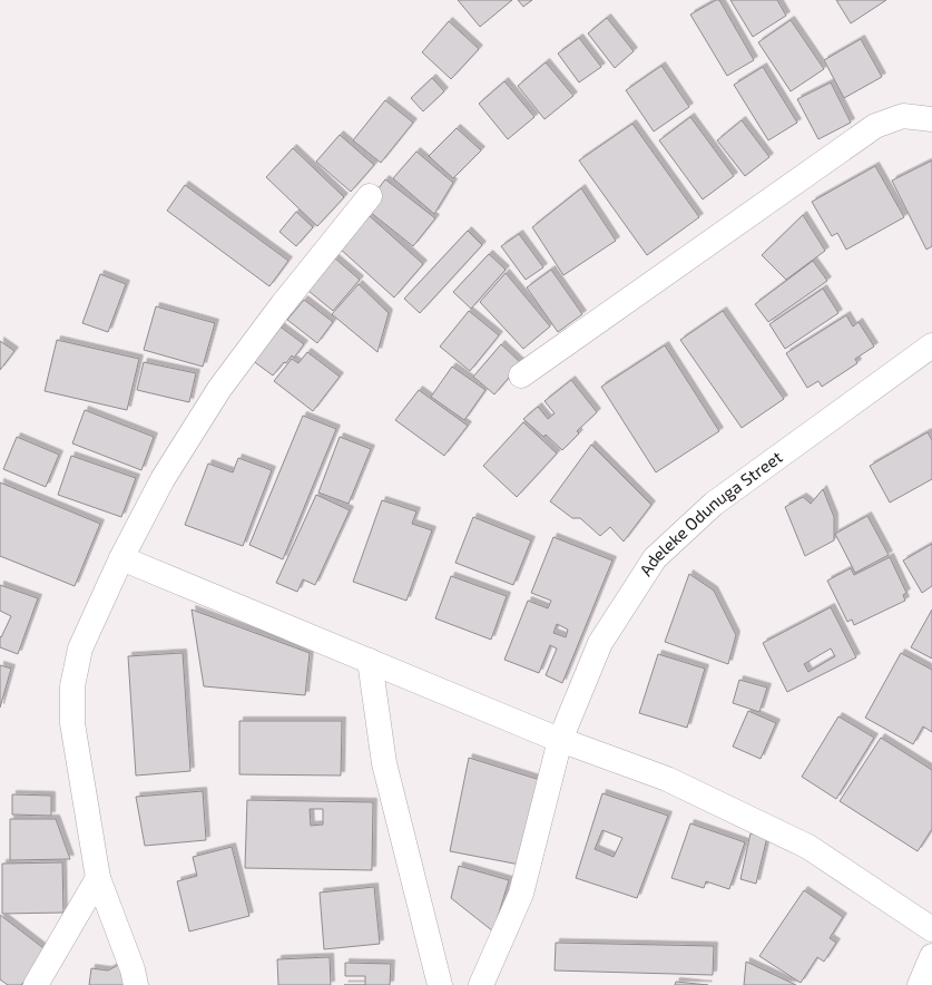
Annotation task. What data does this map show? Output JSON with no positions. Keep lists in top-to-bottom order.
{
  "streets": {
    "street": ["Adeleke Odunuga Street"]
  }
}
